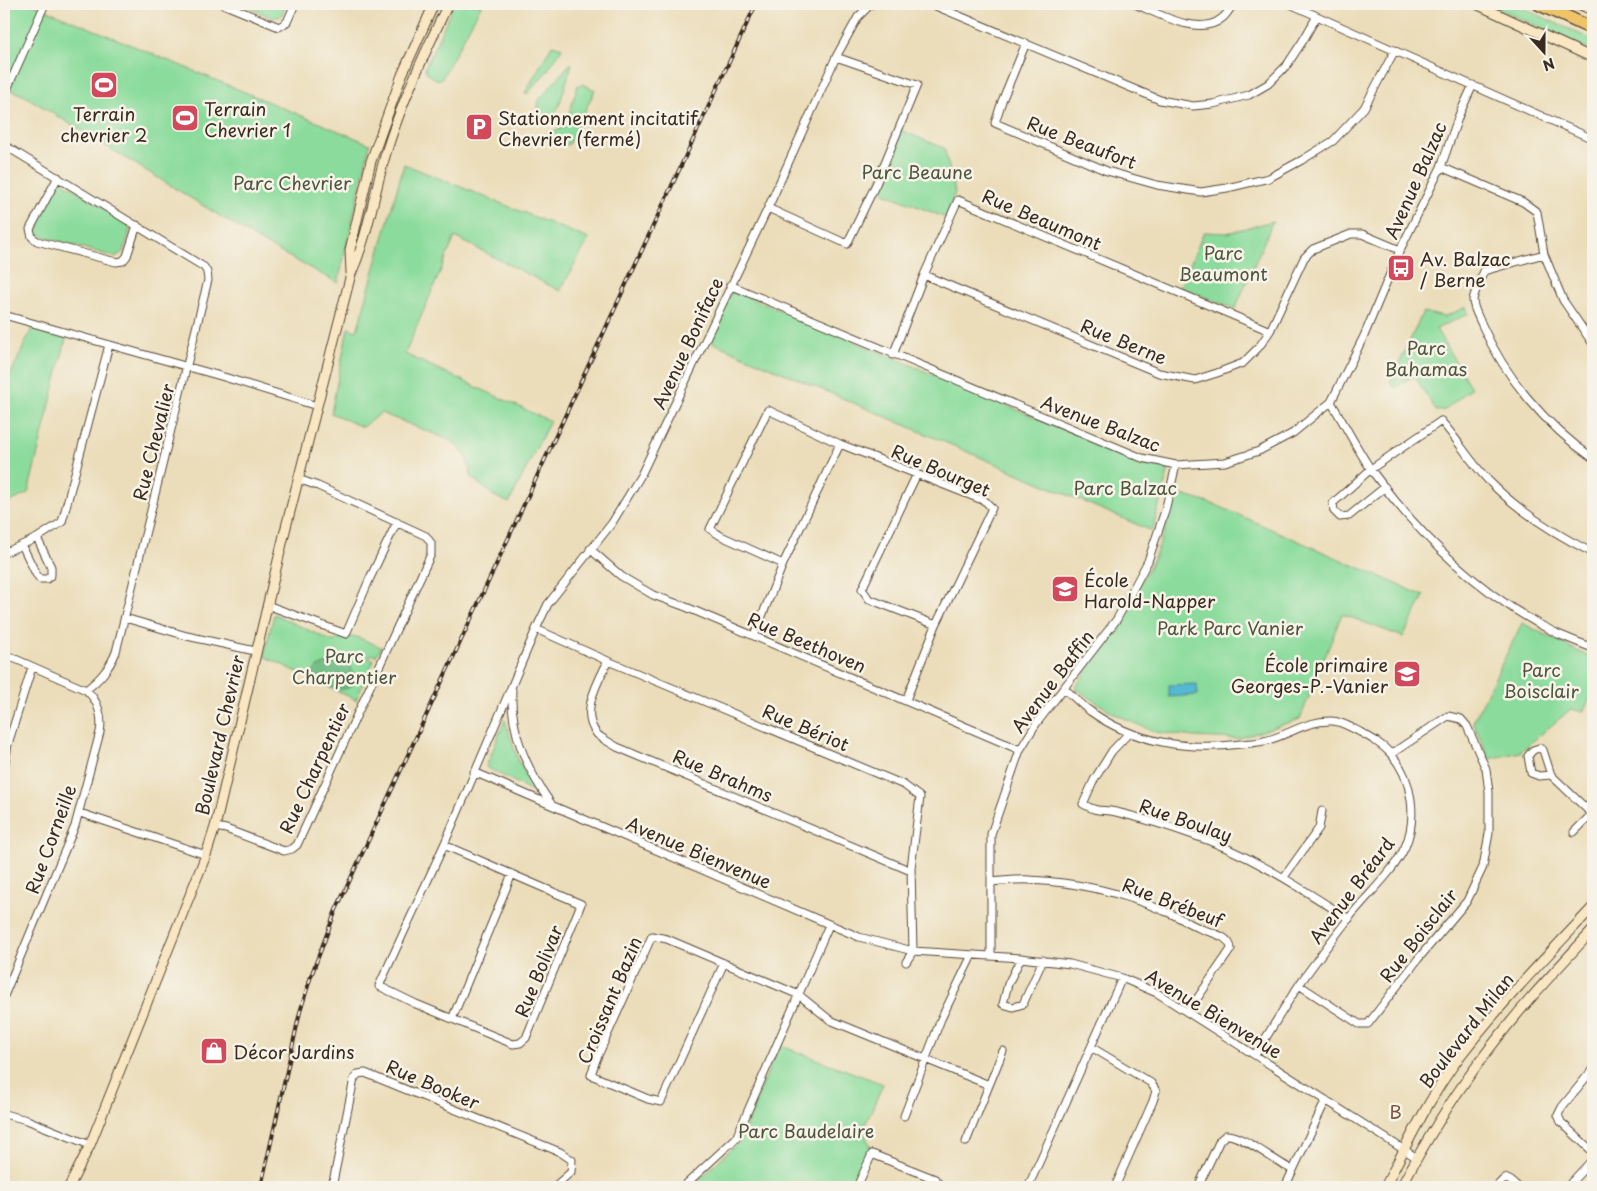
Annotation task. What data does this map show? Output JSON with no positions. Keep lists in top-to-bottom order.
{
  "streets": {
    "street": [
      "Rue Beaufort",
      "Avenue Balzac",
      "Rue Beaumont",
      "Rue Berne",
      "Avenue Boniface",
      "Rue Chevalier",
      "Rue Bourget",
      "Rue Beethoven",
      "Avenue Baffin",
      "Rue Bériot",
      "Boulevard Chevrier",
      "Rue Charpentier",
      "Rue Brahms",
      "Rue Boulay",
      "Rue Corneille",
      "Avenue Bienvenue",
      "Avenue Bréard",
      "Rue Brébeuf",
      "Rue Boisclair",
      "Rue Bolivar",
      "Croissant Bazin",
      "Boulevard Milan",
      "Rue Booker"
    ]
  },
  "crossings": [
    ["Avenue Balzac", "Rue Beaumont"],
    ["Avenue Balzac", "Rue Berne"],
    ["Avenue Balzac", "Avenue Boniface"],
    ["Avenue Balzac", "Avenue Baffin"],
    ["Rue Beaumont", "Rue Berne"],
    ["Avenue Boniface", "Rue Beethoven"],
    ["Avenue Boniface", "Rue Bériot"],
    ["Avenue Boniface", "Avenue Bienvenue"],
    ["Avenue Boniface", "Rue Bolivar"],
    ["Rue Chevalier", "Rue Corneille"],
    ["Rue Bourget", "Rue Beethoven"],
    ["Rue Beethoven", "Avenue Baffin"],
    ["Avenue Baffin", "Avenue Bienvenue"],
    ["Avenue Baffin", "Avenue Bréard"],
    ["Avenue Baffin", "Rue Brébeuf"],
    ["Rue Bériot", "Rue Brahms"],
    ["Rue Bériot", "Avenue Bienvenue"],
    ["Boulevard Chevrier", "Rue Charpentier"],
    ["Rue Boulay", "Avenue Bréard"],
    ["Avenue Bienvenue", "Avenue Bréard"],
    ["Avenue Bienvenue", "Rue Brébeuf"],
    ["Avenue Bienvenue", "Boulevard Milan"],
    ["Avenue Bréard", "Rue Boisclair"]
  ],
  "districts": ["B"],
  "parks": [
    "Parc Beaune",
    "Parc Chevrier",
    "Parc Beaumont",
    "Parc Bahamas",
    "Parc Balzac",
    "Park Parc Vanier",
    "Parc Charpentier",
    "Parc Boisclair",
    "Parc Baudelaire"
  ],
  "places": {
    "sports": ["Terrain chevrier 2", "Terrain Chevrier 1"],
    "parking": ["Stationnement incitatif Chevrier (fermé)"],
    "bus stop": ["Av. Balzac / Berne"],
    "school or university": ["École Harold-Napper", "École primaire Georges-P.-Vanier"],
    "shop": ["Décor Jardins"]
  },
  "north": "bottom"
}
